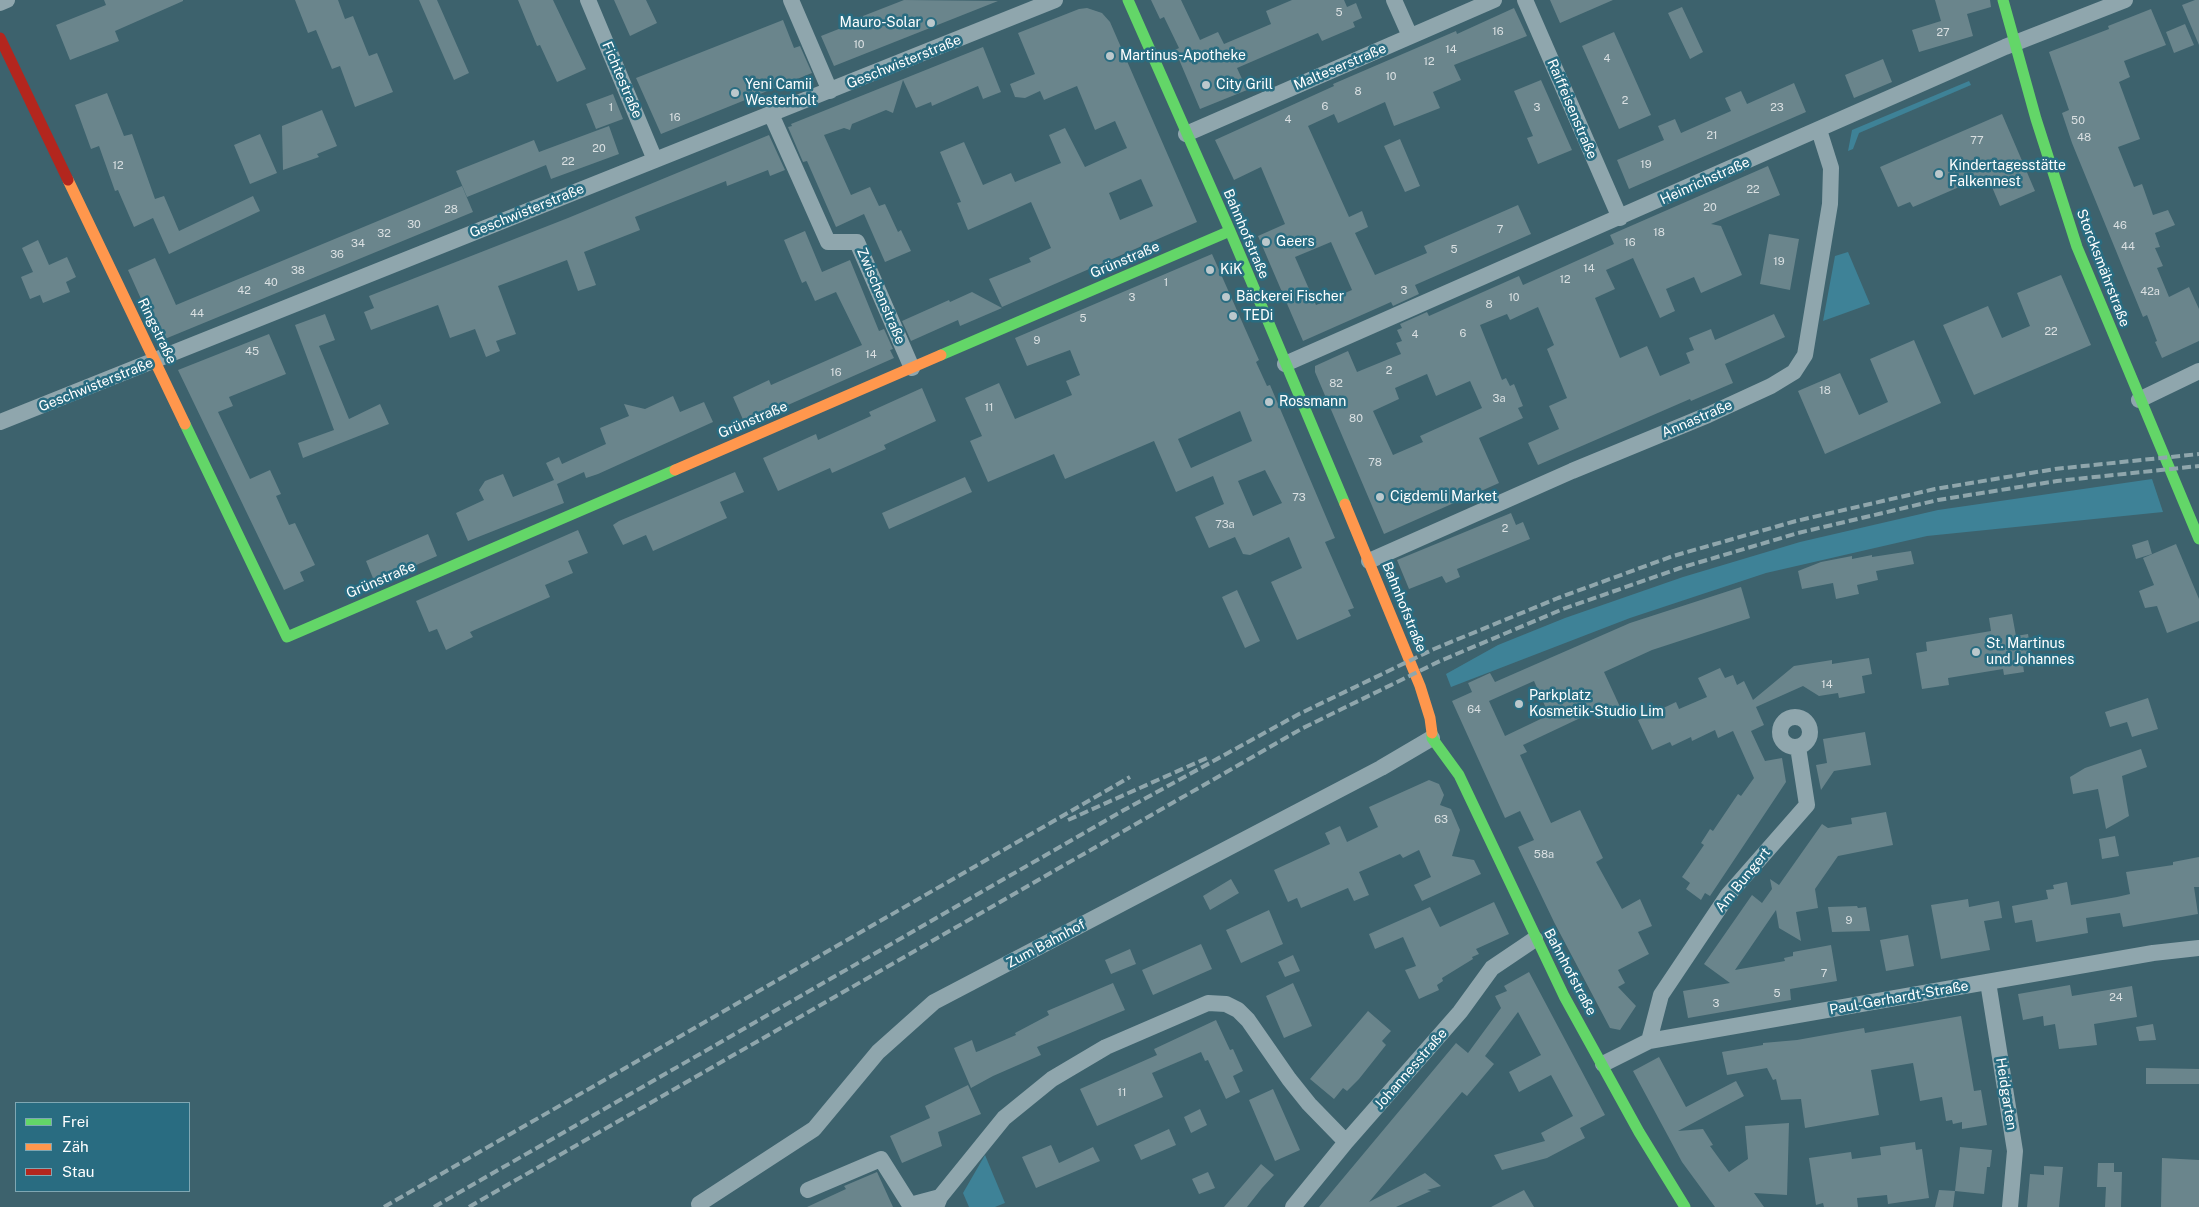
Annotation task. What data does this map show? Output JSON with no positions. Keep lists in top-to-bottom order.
{
  "streets": {
    "street": [
      "Geschwisterstraße",
      "Malteserstraße",
      "Fichtestraße",
      "Raiffeisenstraße",
      "Heinrichstraße",
      "Bahnhofstraße",
      "Grünstraße",
      "Storcksmährstraße",
      "Zwischenstraße",
      "Ringstraße",
      "Annastraße",
      "Am Bungert",
      "Zum Bahnhof",
      "Paul-Gerhardt-Straße",
      "Johannesstraße",
      "Heidgarten"
    ]
  },
  "crossings": [
    ["Geschwisterstraße", "Fichtestraße"],
    ["Geschwisterstraße", "Zwischenstraße"],
    ["Geschwisterstraße", "Ringstraße"],
    ["Malteserstraße", "Bahnhofstraße"],
    ["Raiffeisenstraße", "Heinrichstraße"],
    ["Heinrichstraße", "Bahnhofstraße"],
    ["Heinrichstraße", "Storcksmährstraße"],
    ["Heinrichstraße", "Annastraße"],
    ["Bahnhofstraße", "Grünstraße"],
    ["Bahnhofstraße", "Annastraße"],
    ["Bahnhofstraße", "Zum Bahnhof"],
    ["Bahnhofstraße", "Paul-Gerhardt-Straße"],
    ["Bahnhofstraße", "Johannesstraße"],
    ["Grünstraße", "Zwischenstraße"],
    ["Grünstraße", "Ringstraße"],
    ["Am Bungert", "Paul-Gerhardt-Straße"],
    ["Paul-Gerhardt-Straße", "Heidgarten"]
  ],
  "places": [
    "Mauro-Solar",
    "Martinus-Apotheke",
    "City Grill",
    "Yeni Camii Westerholt",
    "Kindertagesstätte Falkennest",
    "Geers",
    "KiK",
    "Bäckerei Fischer",
    "TEDi",
    "Rossmann",
    "Cigdemli Market",
    "St. Martinus und Johannes",
    "Parkplatz Kosmetik-Studio Lim"
  ],
  "house_numbers": [
    "5",
    "16",
    "27",
    "10",
    "14",
    "4",
    "12",
    "10",
    "8",
    "2",
    "6",
    "1",
    "3",
    "23",
    "16",
    "4",
    "50",
    "21",
    "48",
    "77",
    "20",
    "22",
    "19",
    "12",
    "22",
    "20",
    "28",
    "30",
    "46",
    "7",
    "18",
    "32",
    "16",
    "34",
    "44",
    "5",
    "36",
    "19",
    "14",
    "38",
    "12",
    "40",
    "1",
    "42",
    "3",
    "42a",
    "3",
    "10",
    "8",
    "44",
    "5",
    "22",
    "6",
    "4",
    "9",
    "45",
    "14",
    "2",
    "16",
    "82",
    "18",
    "3a",
    "11",
    "80",
    "78",
    "73",
    "73a",
    "2",
    "14",
    "64",
    "63",
    "58a",
    "9",
    "7",
    "5",
    "24",
    "3",
    "11"
  ],
  "legend": ["Frei", "Zäh", "Stau"]
}
